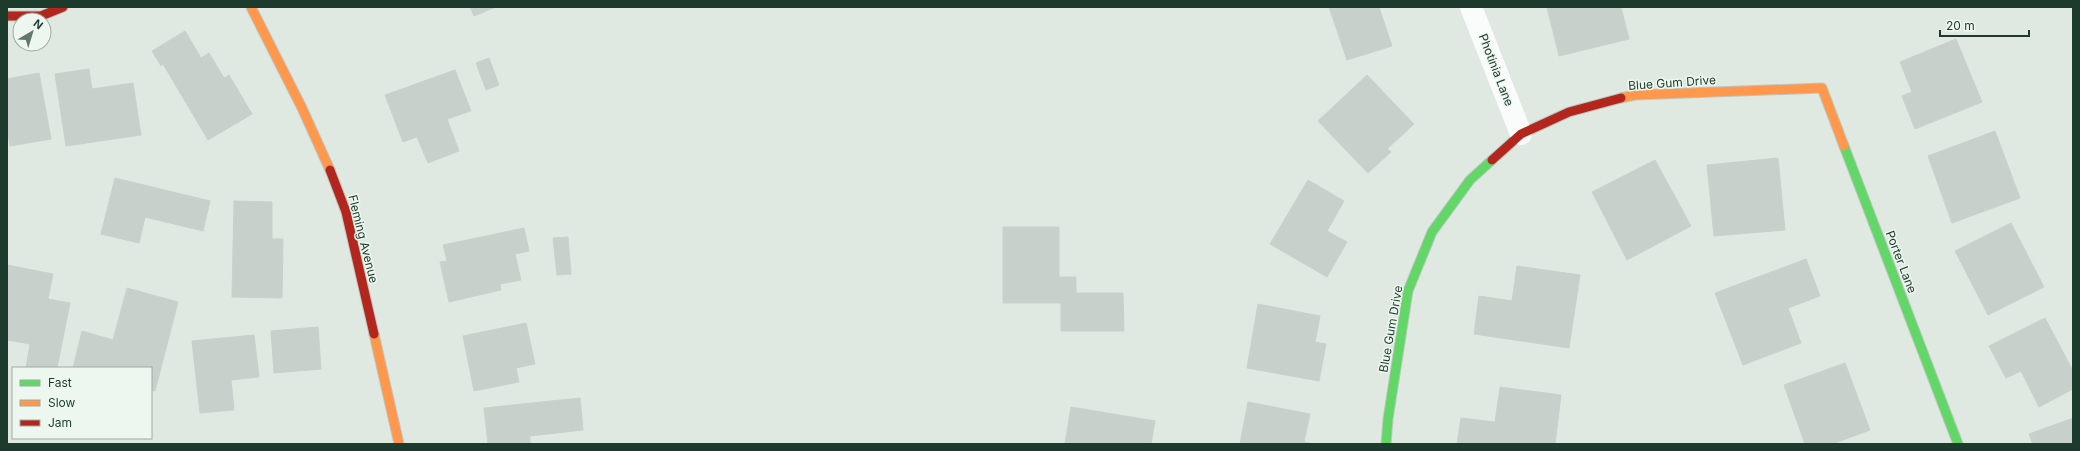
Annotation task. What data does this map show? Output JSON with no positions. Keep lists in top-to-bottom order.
{
  "streets": {
    "street": [
      "Photinia Lane",
      "Blue Gum Drive",
      "Fleming Avenue",
      "Porter Lane"
    ]
  },
  "crossings": [
    ["Photinia Lane", "Blue Gum Drive"],
    ["Blue Gum Drive", "Porter Lane"]
  ],
  "legend": ["Fast", "Slow", "Jam"],
  "scale_bar": "20 m",
  "north": "top right"
}
